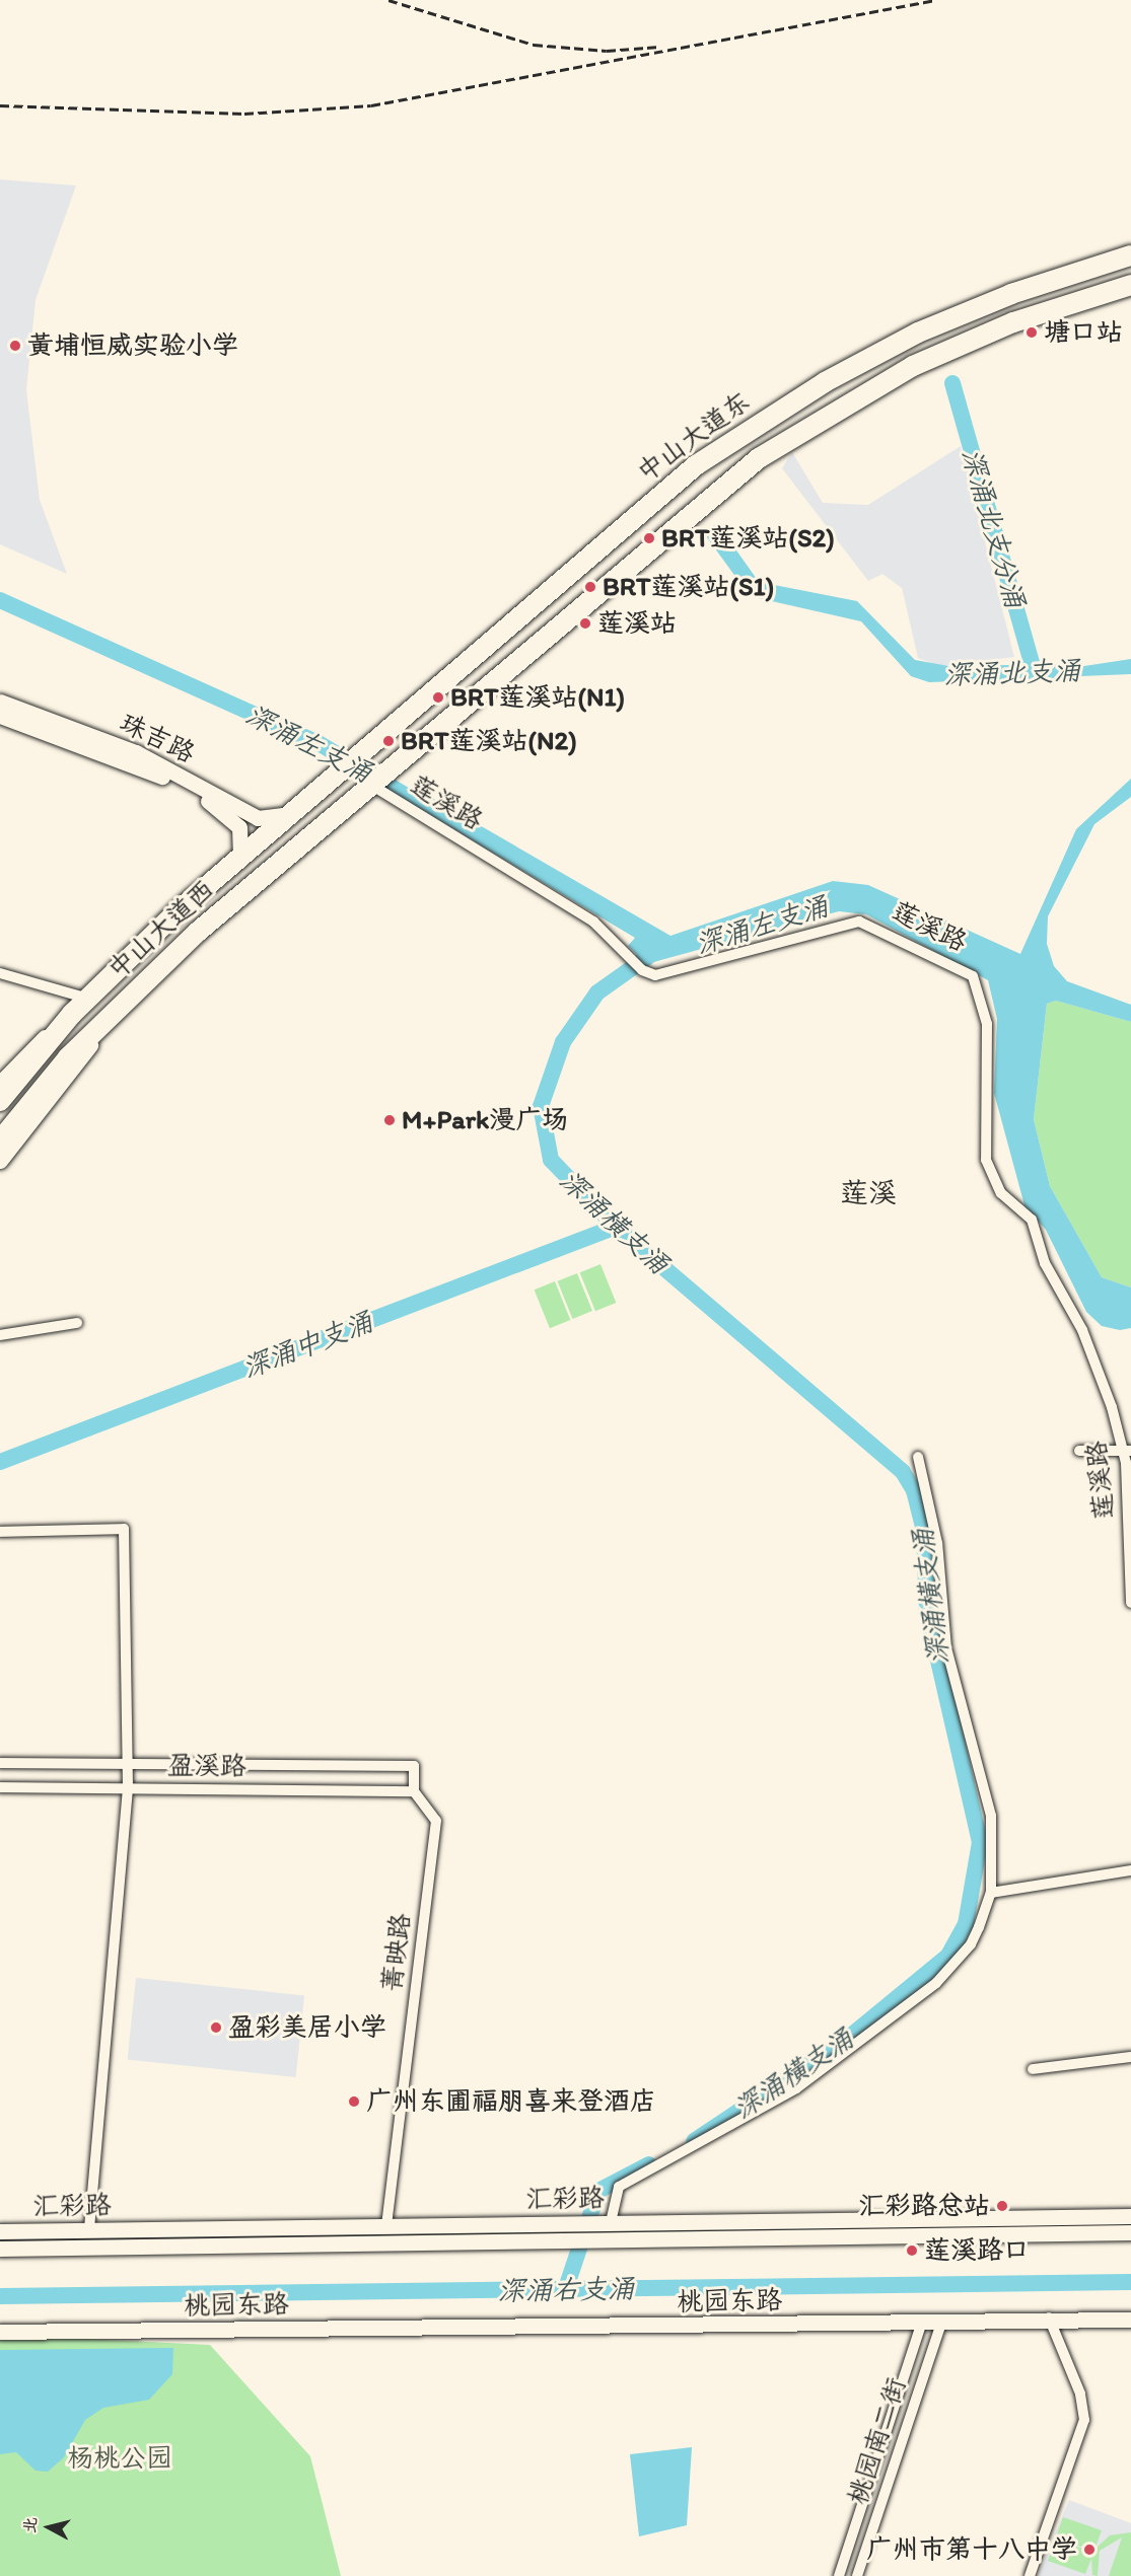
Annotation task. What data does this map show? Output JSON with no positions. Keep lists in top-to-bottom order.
{
  "streets": {
    "highway": ["中山大道东", "中山大道西"],
    "street": [
      "珠吉路",
      "莲溪路",
      "盈溪路",
      "菁映路",
      "汇彩路",
      "桃园东路",
      "桃园南二街"
    ]
  },
  "crossings": [
    ["中山大道东", "珠吉路"],
    ["中山大道东", "中山大道西"],
    ["珠吉路", "中山大道西"],
    ["莲溪路", "中山大道西"],
    ["盈溪路", "菁映路"],
    ["菁映路", "汇彩路"],
    ["桃园东路", "桃园南二街"]
  ],
  "districts": ["莲溪"],
  "water": [
    "深涌北支分涌",
    "深涌北支涌",
    "深涌左支涌",
    "深涌横支涌",
    "深涌中支涌",
    "深涌右支涌"
  ],
  "parks": ["杨桃公园"],
  "places": [
    "塘口站",
    "黄埔恒威实验小学",
    "BRT莲溪站(S2)",
    "BRT莲溪站(S1)",
    "莲溪站",
    "BRT莲溪站(N1)",
    "BRT莲溪站(N2)",
    "M+Park漫广场",
    "盈彩美居小学",
    "广州东圃福朋喜来登酒店",
    "汇彩路总站",
    "莲溪路口",
    "广州市第十八中学"
  ],
  "north": "left"
}
